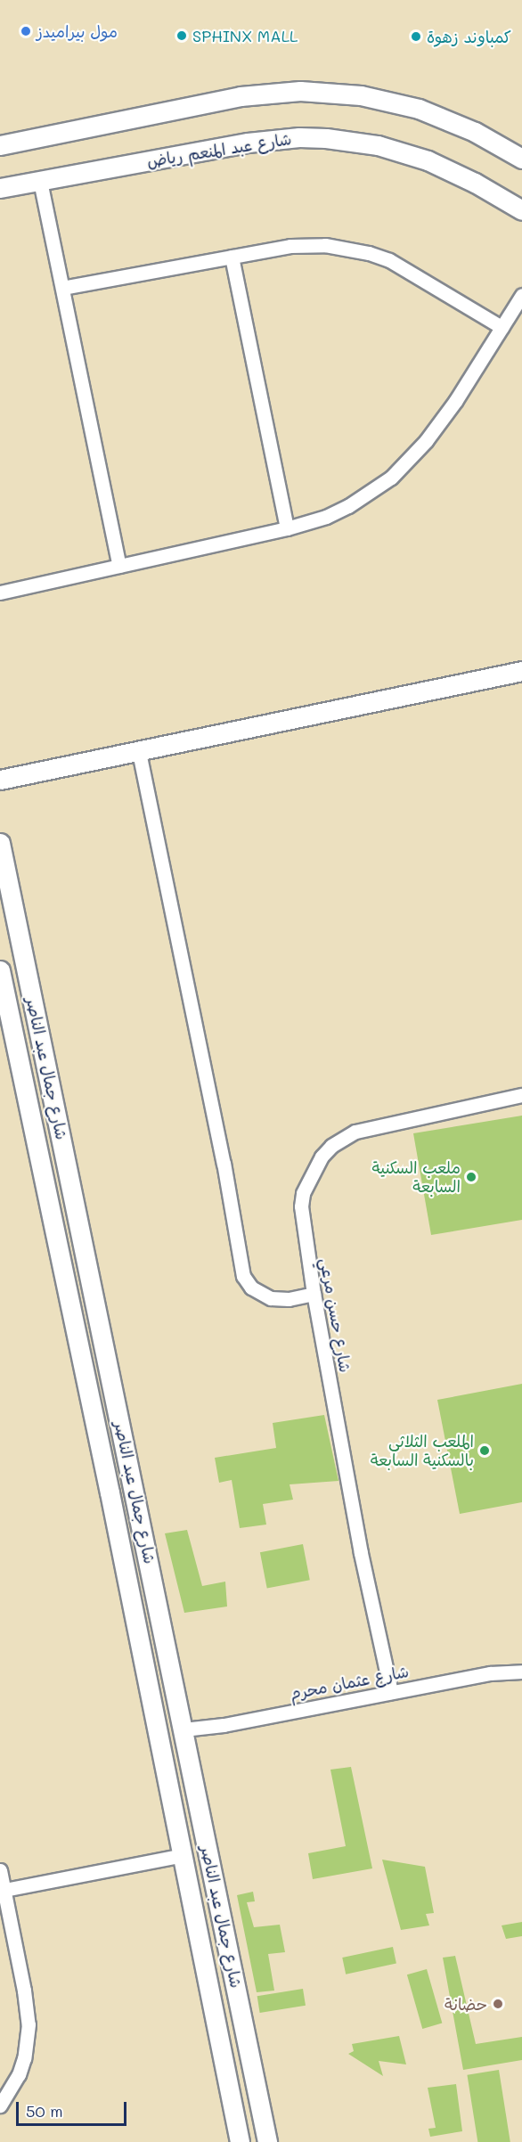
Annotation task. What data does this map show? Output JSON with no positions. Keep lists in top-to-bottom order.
{
  "streets": {
    "main road": ["شارع عبد المنعم رياض", "شارع جمال عبد الناصر"],
    "street": ["شارع حسن مرعي", "شارع عثمان محرم"]
  },
  "crossings": [
    ["شارع جمال عبد الناصر", "شارع عثمان محرم"],
    ["شارع حسن مرعي", "شارع عثمان محرم"]
  ],
  "places": [
    "مول بيراميدز",
    "SPHINX MALL",
    "كمباوند زهوة",
    "ملعب السكنية السابعة",
    "الملعب الثلاثي بالسكنية السابعة",
    "حضانة"
  ],
  "scale_bar": "50 m"
}
